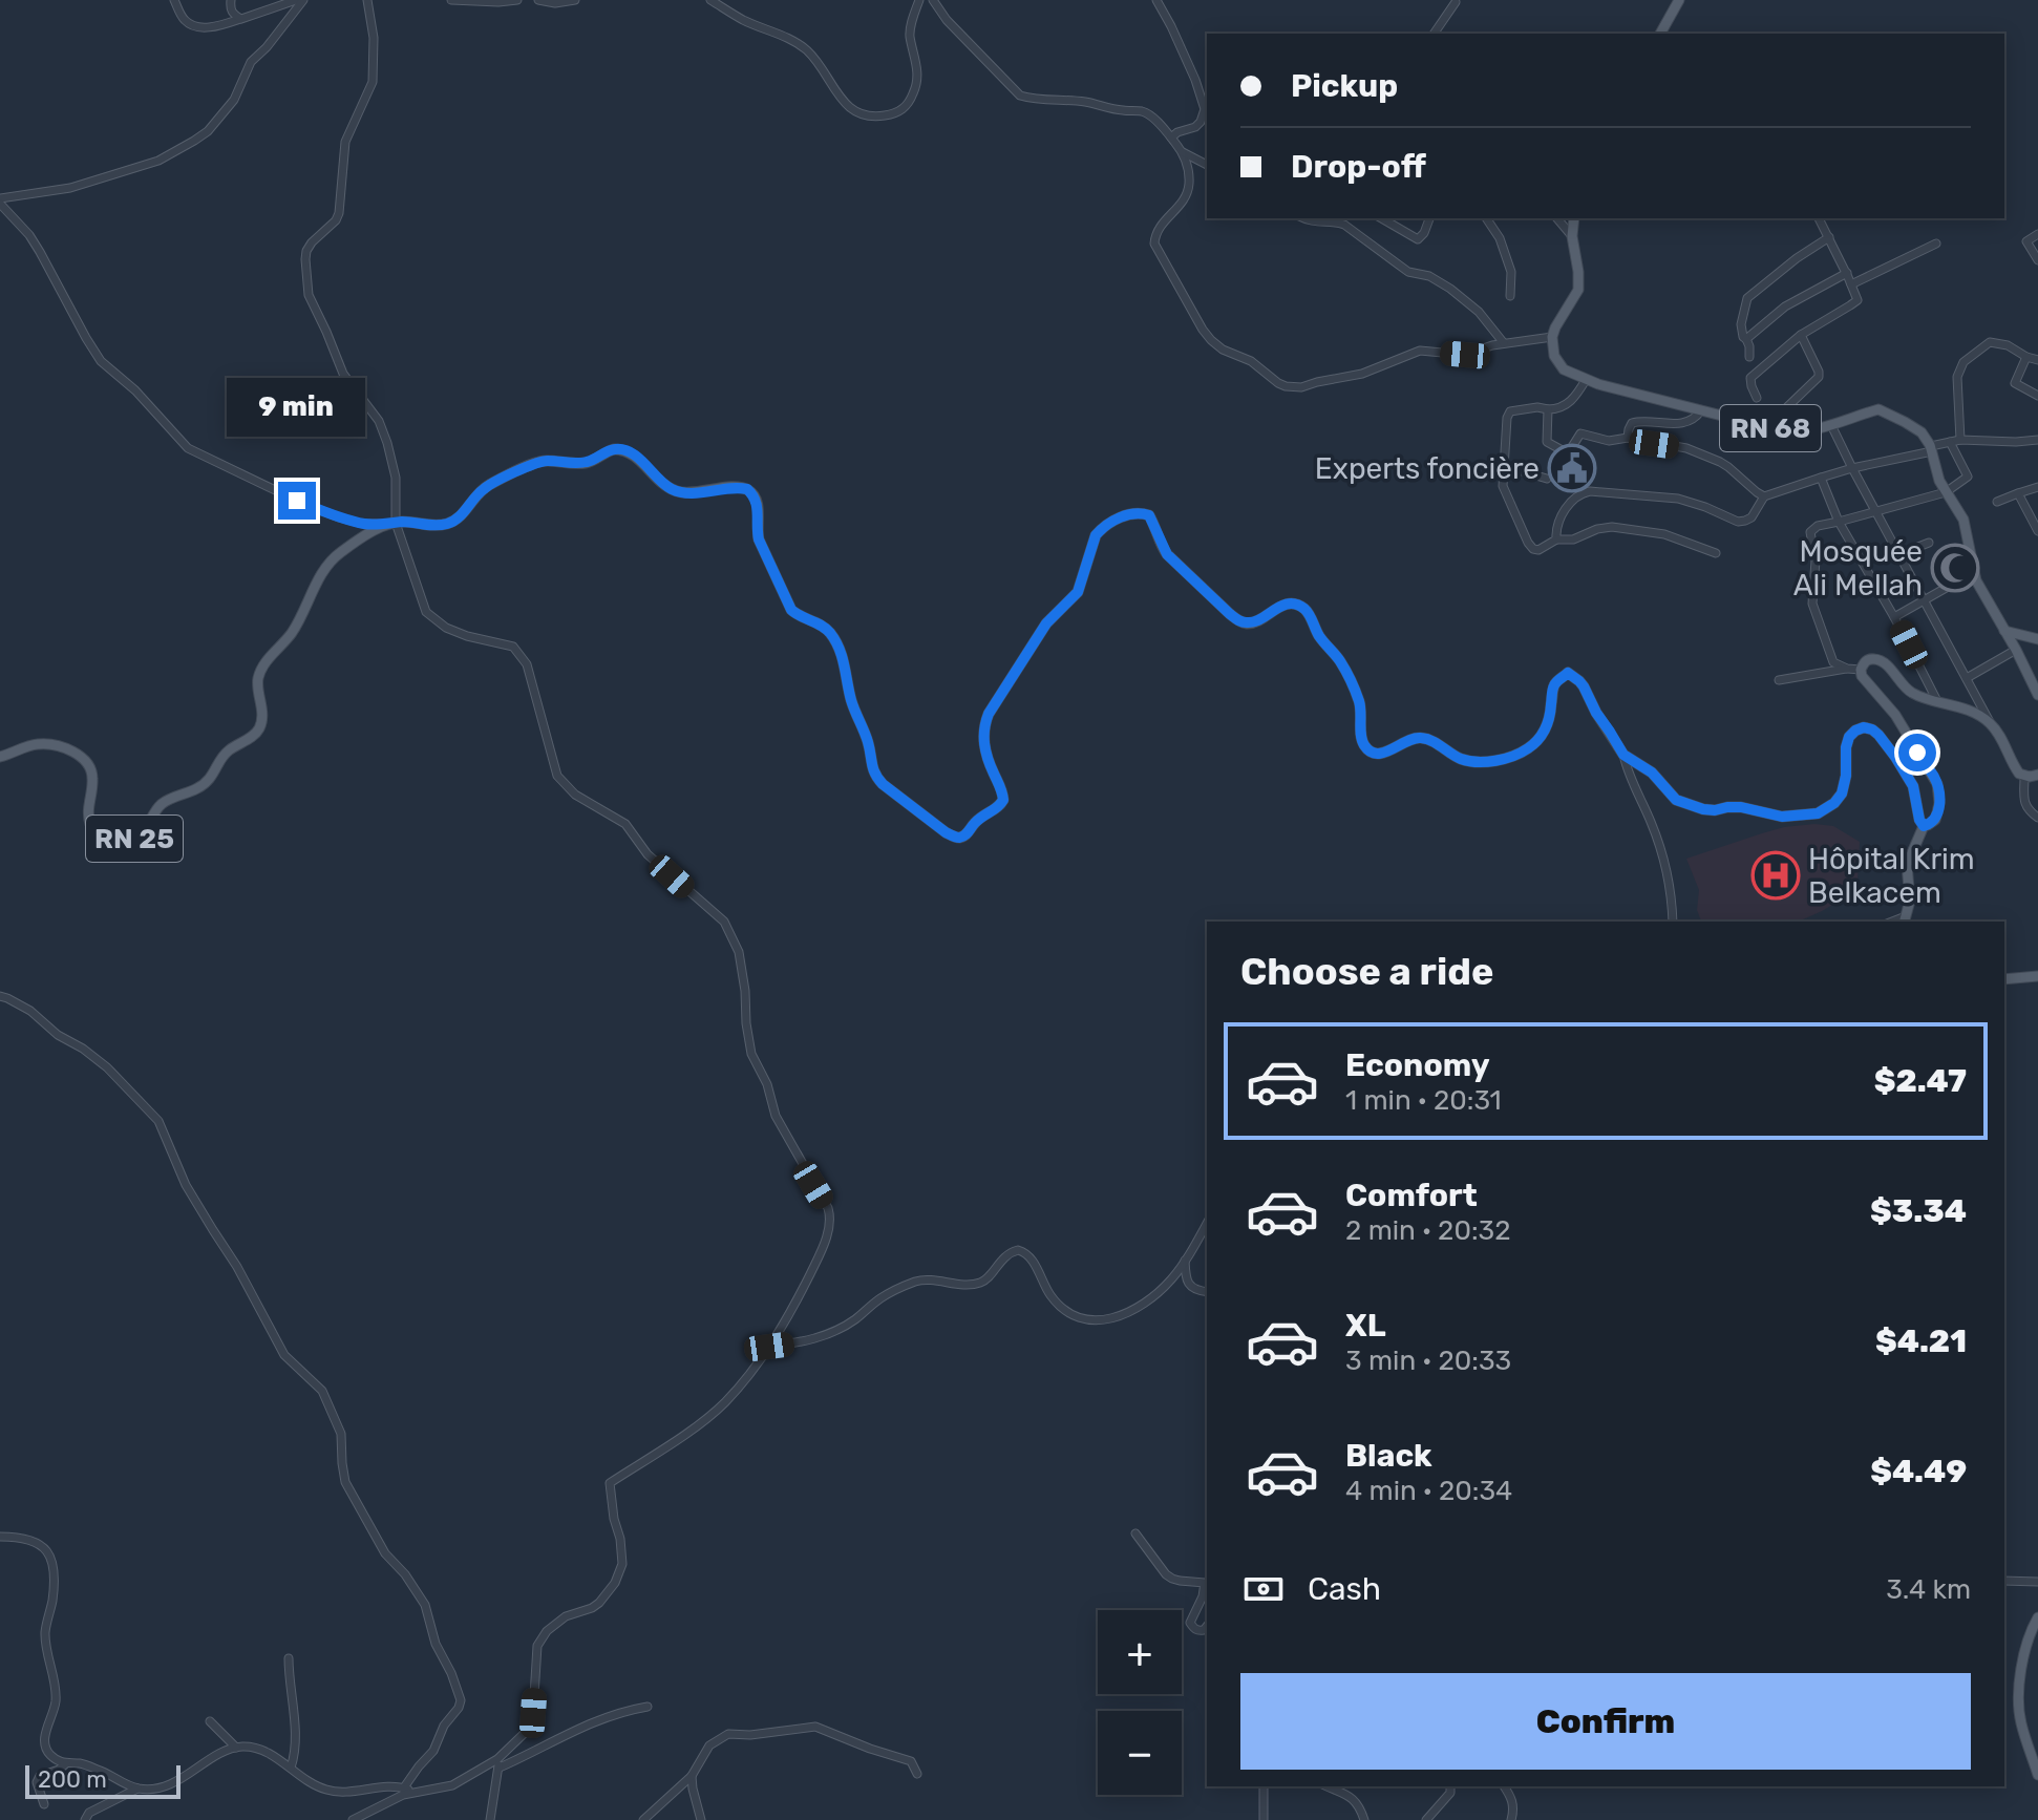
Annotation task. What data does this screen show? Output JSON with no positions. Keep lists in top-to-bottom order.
{
  "streets": {
    "main road": ["RN 68", "RN 25"]
  },
  "places": {
    "public building": ["Experts foncière"],
    "mosque": ["Mosquée Ali Mellah"],
    "hospital": ["Hôpital Krim Belkacem"]
  },
  "scale_bar": "200 m",
  "page": {
    "banner": ["Pickup", "Drop-off"],
    "bubble": "9 min",
    "heading": "Choose a ride",
    "list": [
      {
        "name": "Economy",
        "note": "1 min · 20:31",
        "value": "$2.47"
      },
      {
        "name": "Comfort",
        "note": "2 min · 20:32",
        "value": "$3.34"
      },
      {
        "name": "XL",
        "note": "3 min · 20:33",
        "value": "$4.21"
      },
      {
        "name": "Black",
        "note": "4 min · 20:34",
        "value": "$4.49"
      }
    ],
    "pay": ["Cash", "3.4 km"],
    "map_buttons": ["+", "−"],
    "buttons": "Confirm",
    "scale": "200 m"
  }
}
